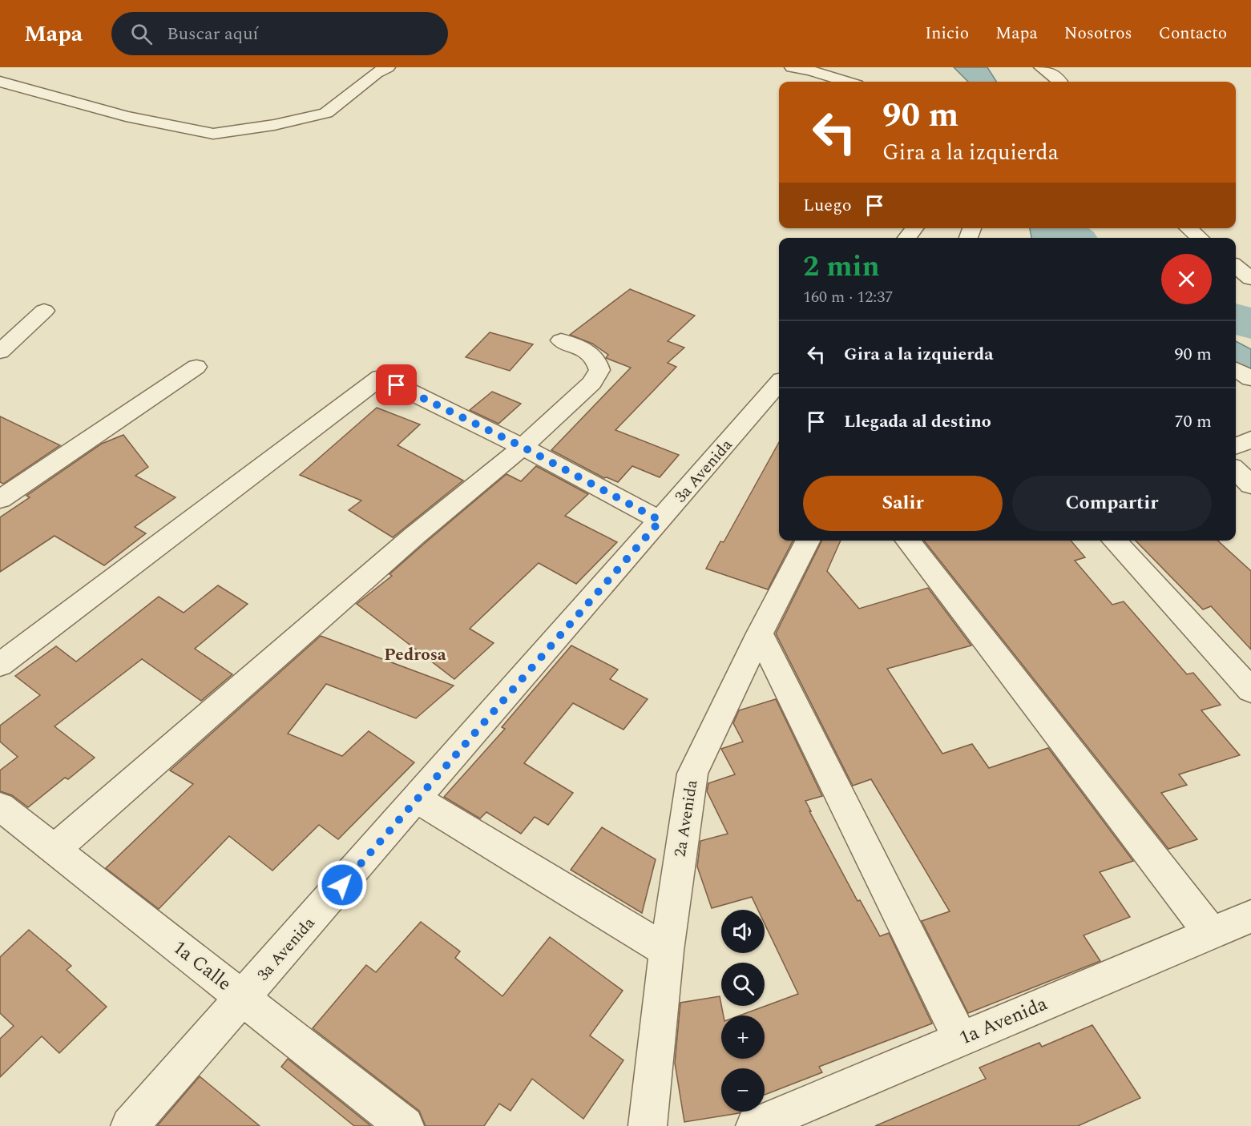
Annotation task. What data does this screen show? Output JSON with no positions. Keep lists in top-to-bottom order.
{
  "streets": {
    "street": [
      "3a Avenida",
      "2a Avenida",
      "1a Calle",
      "1a Avenida"
    ]
  },
  "crossings": [
    ["3a Avenida", "1a Calle"]
  ],
  "districts": ["Pedrosa"],
  "page": {
    "header": "Mapa",
    "search": "Buscar aquí",
    "nav": [
      "Inicio",
      "Mapa",
      "Nosotros",
      "Contacto"
    ],
    "turn": ["90 m", "Gira a la izquierda"],
    "then": "Luego",
    "heading": ["2 min", "160 m · 12:37"],
    "list": [
      {
        "name": "Gira a la izquierda",
        "value": "90 m"
      },
      {
        "name": "Llegada al destino",
        "value": "70 m"
      }
    ],
    "buttons": ["Salir", "Compartir"],
    "map_buttons": ["+", "−"]
  }
}
